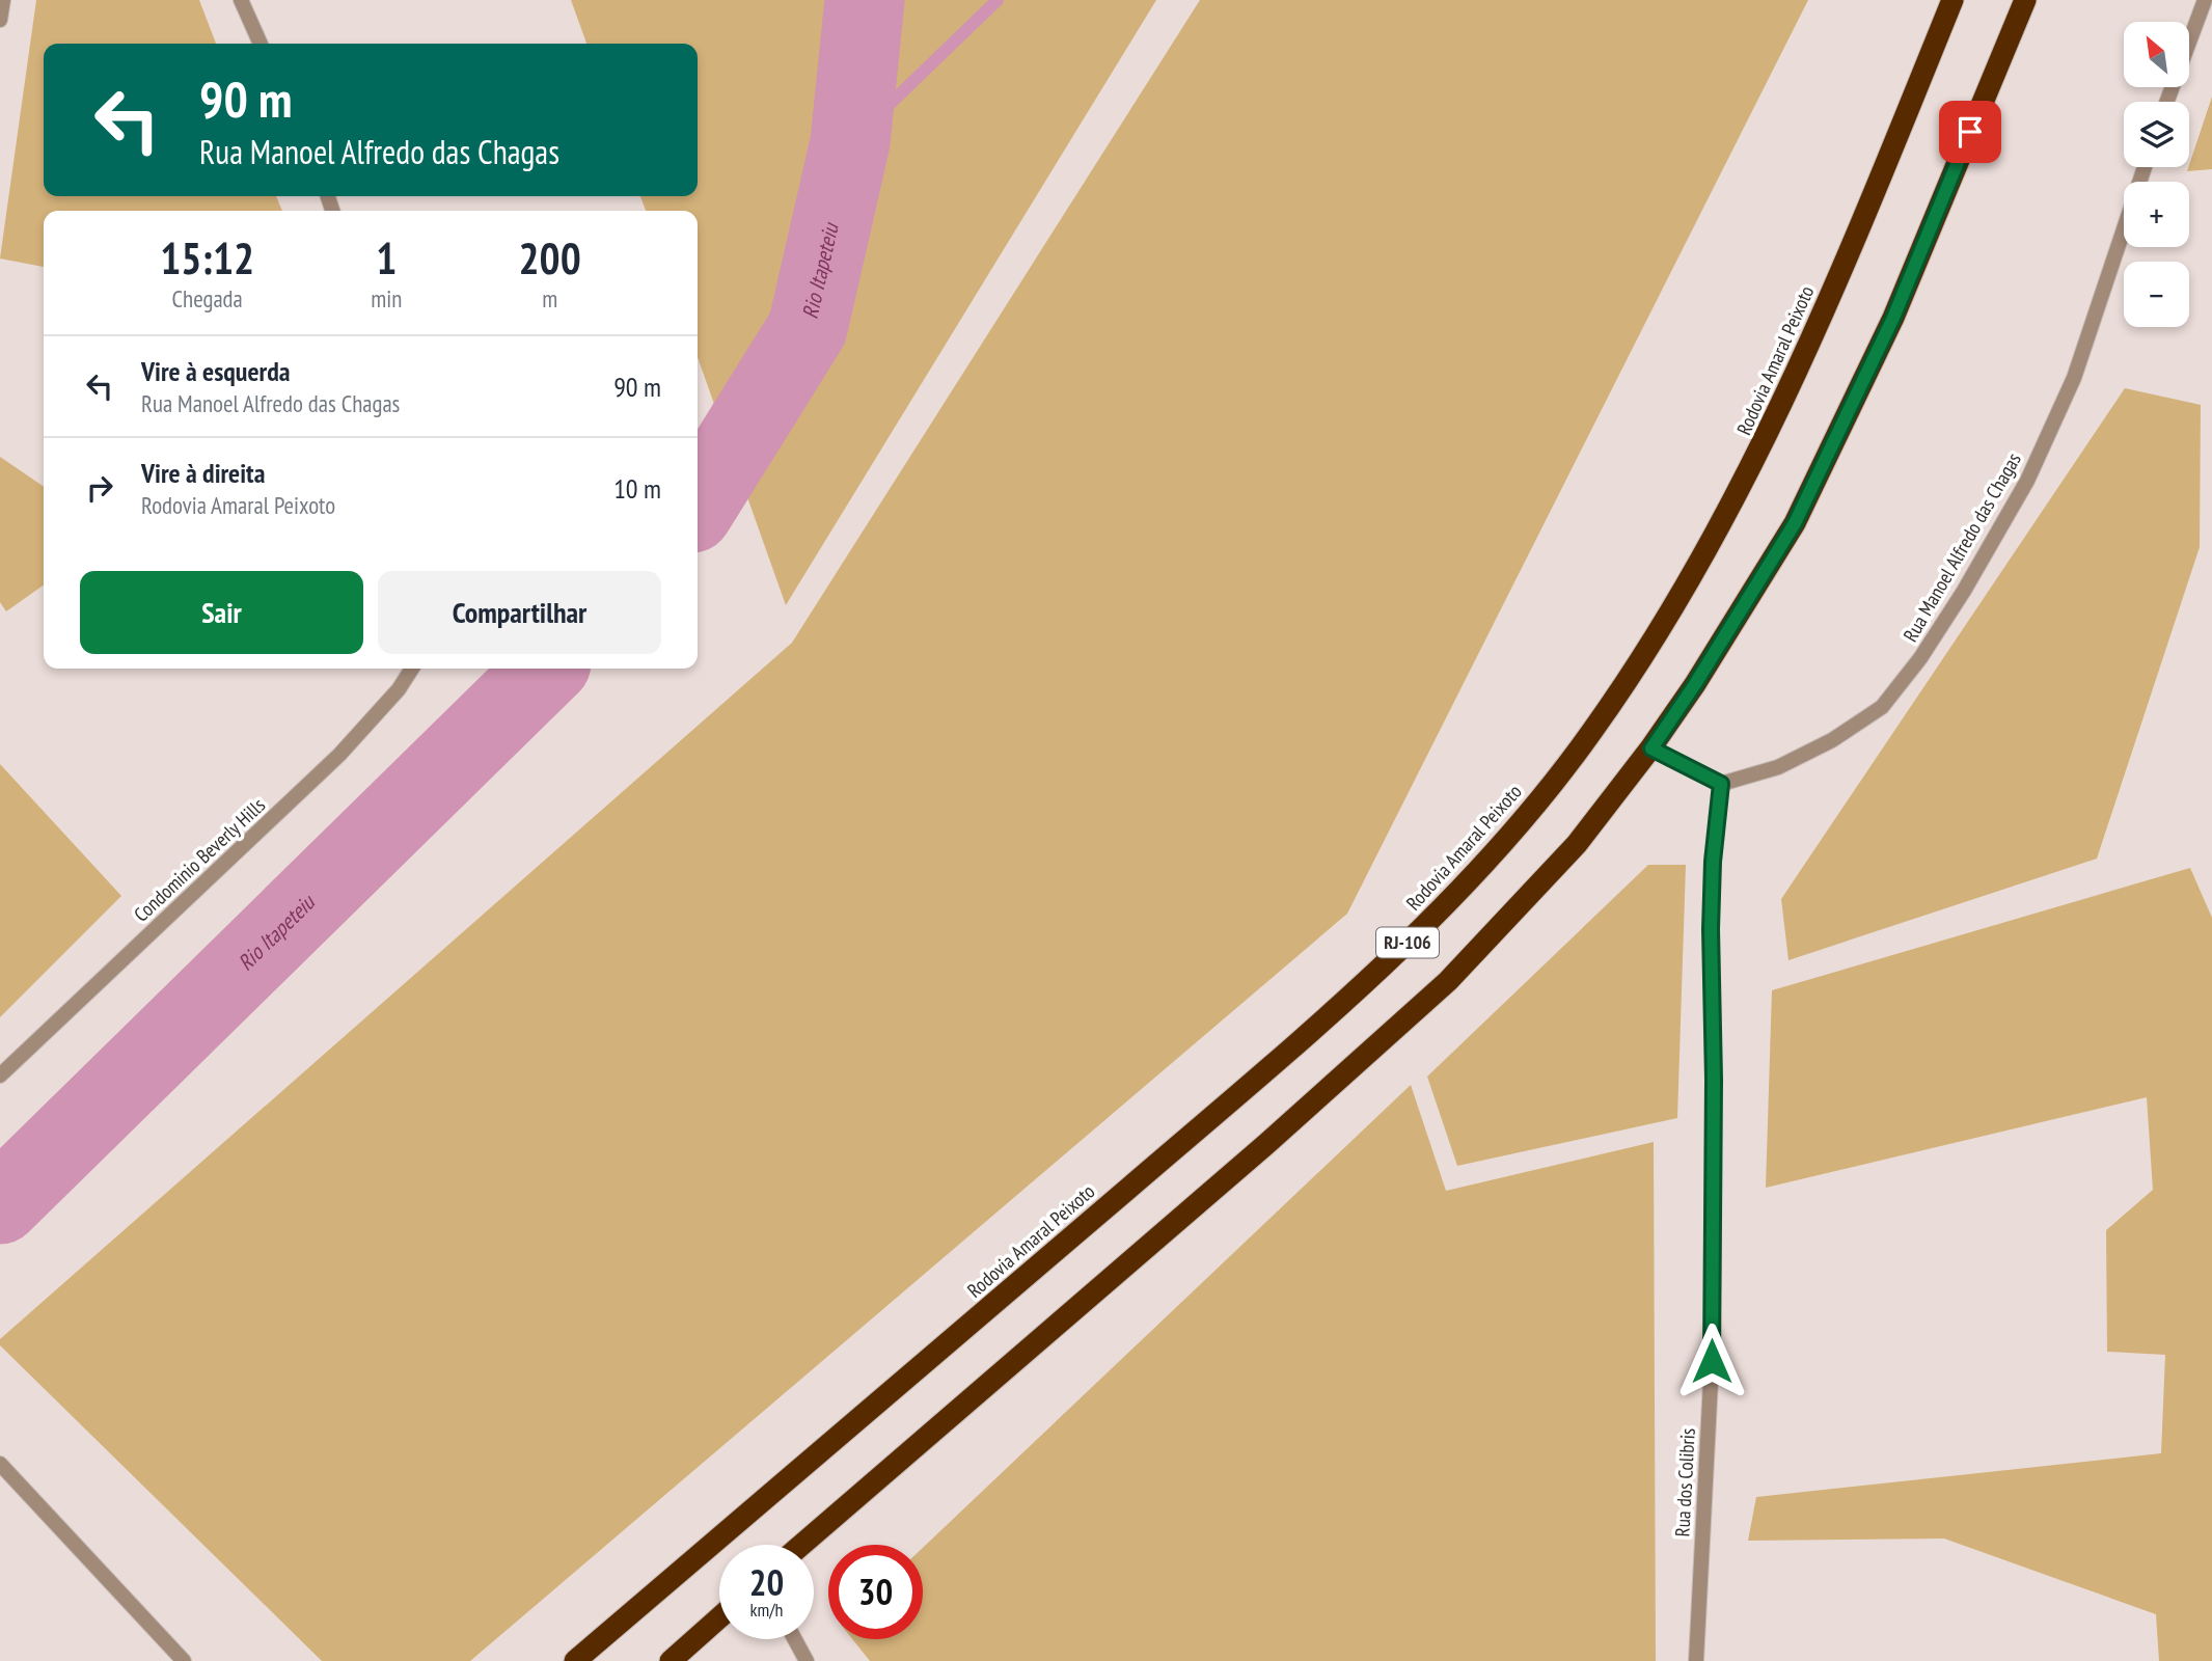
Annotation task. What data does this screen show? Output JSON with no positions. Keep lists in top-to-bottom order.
{
  "streets": {
    "highway": ["Rodovia Amaral Peixoto", "RJ-106"],
    "street": ["Rua Manoel Alfredo das Chagas", "Condominio Beverly Hills", "Rua dos Colibris"]
  },
  "crossings": [
    ["Rua Manoel Alfredo das Chagas", "Rua dos Colibris"]
  ],
  "water": ["Rio Itapeteiu"],
  "north": "top left",
  "page": {
    "map_buttons": ["+", "−"],
    "turn": ["90 m", "Rua Manoel Alfredo das Chagas"],
    "eta": [
      "15:12",
      "Chegada",
      "1",
      "min",
      "200",
      "m"
    ],
    "list": [
      {
        "name": "Vire à esquerda",
        "note": "Rua Manoel Alfredo das Chagas",
        "value": "90 m"
      },
      {
        "name": "Vire à direita",
        "note": "Rodovia Amaral Peixoto",
        "value": "10 m"
      }
    ],
    "buttons": ["Sair", "Compartilhar"],
    "speed": "20 km/h",
    "limit": "30"
  }
}
